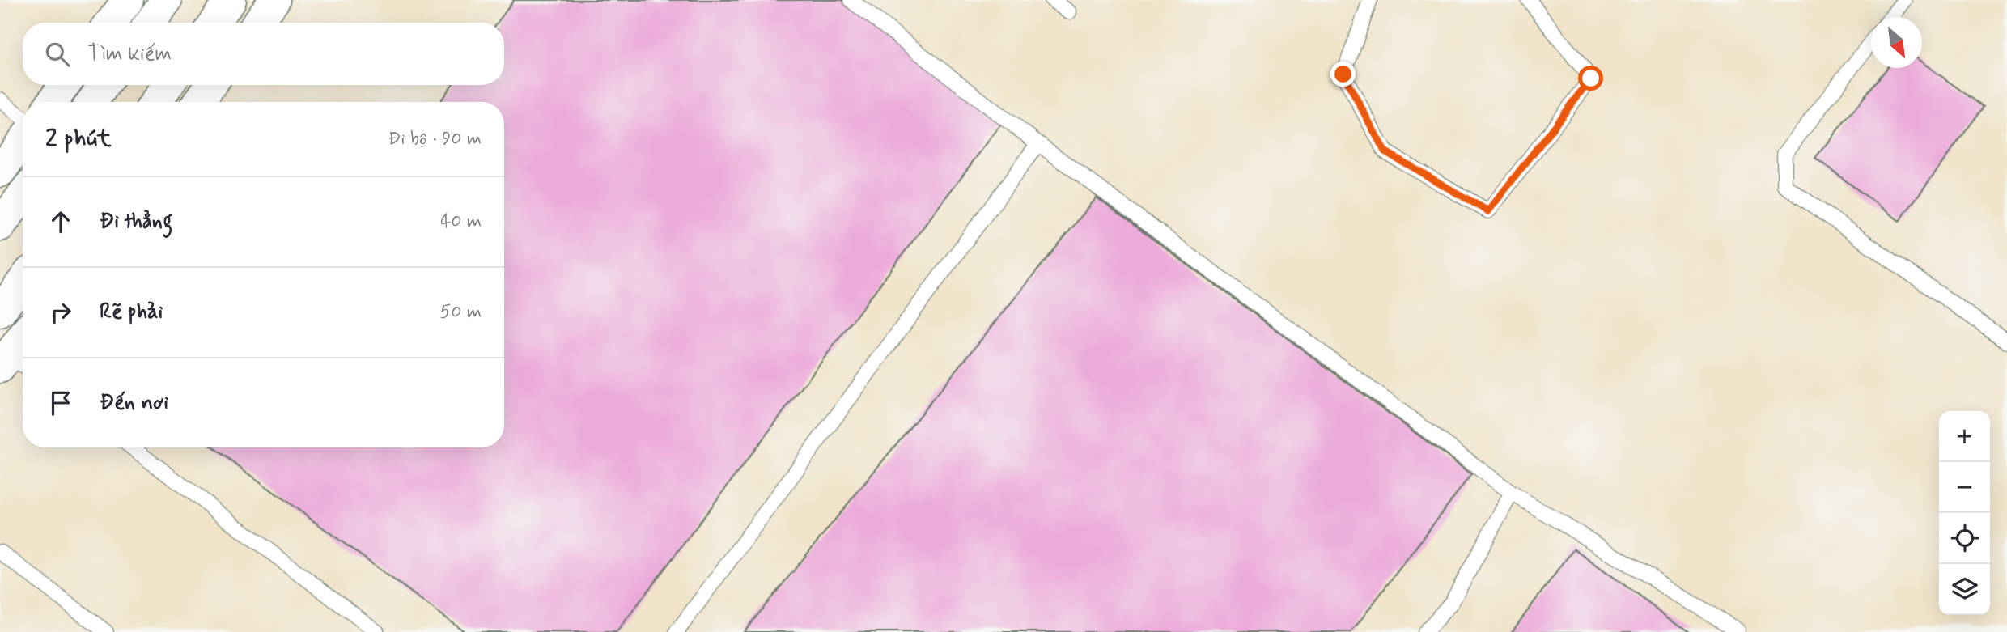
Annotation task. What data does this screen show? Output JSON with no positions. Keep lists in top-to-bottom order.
{
  "north": "bottom right",
  "page": {
    "search": "Tìm kiếm",
    "heading": ["2 phút", "Đi bộ · 90 m"],
    "list": [
      ["Đi thẳng", "40 m"],
      ["Rẽ phải", "50 m"],
      "Đến nơi"
    ],
    "map_buttons": ["+", "−"]
  }
}
